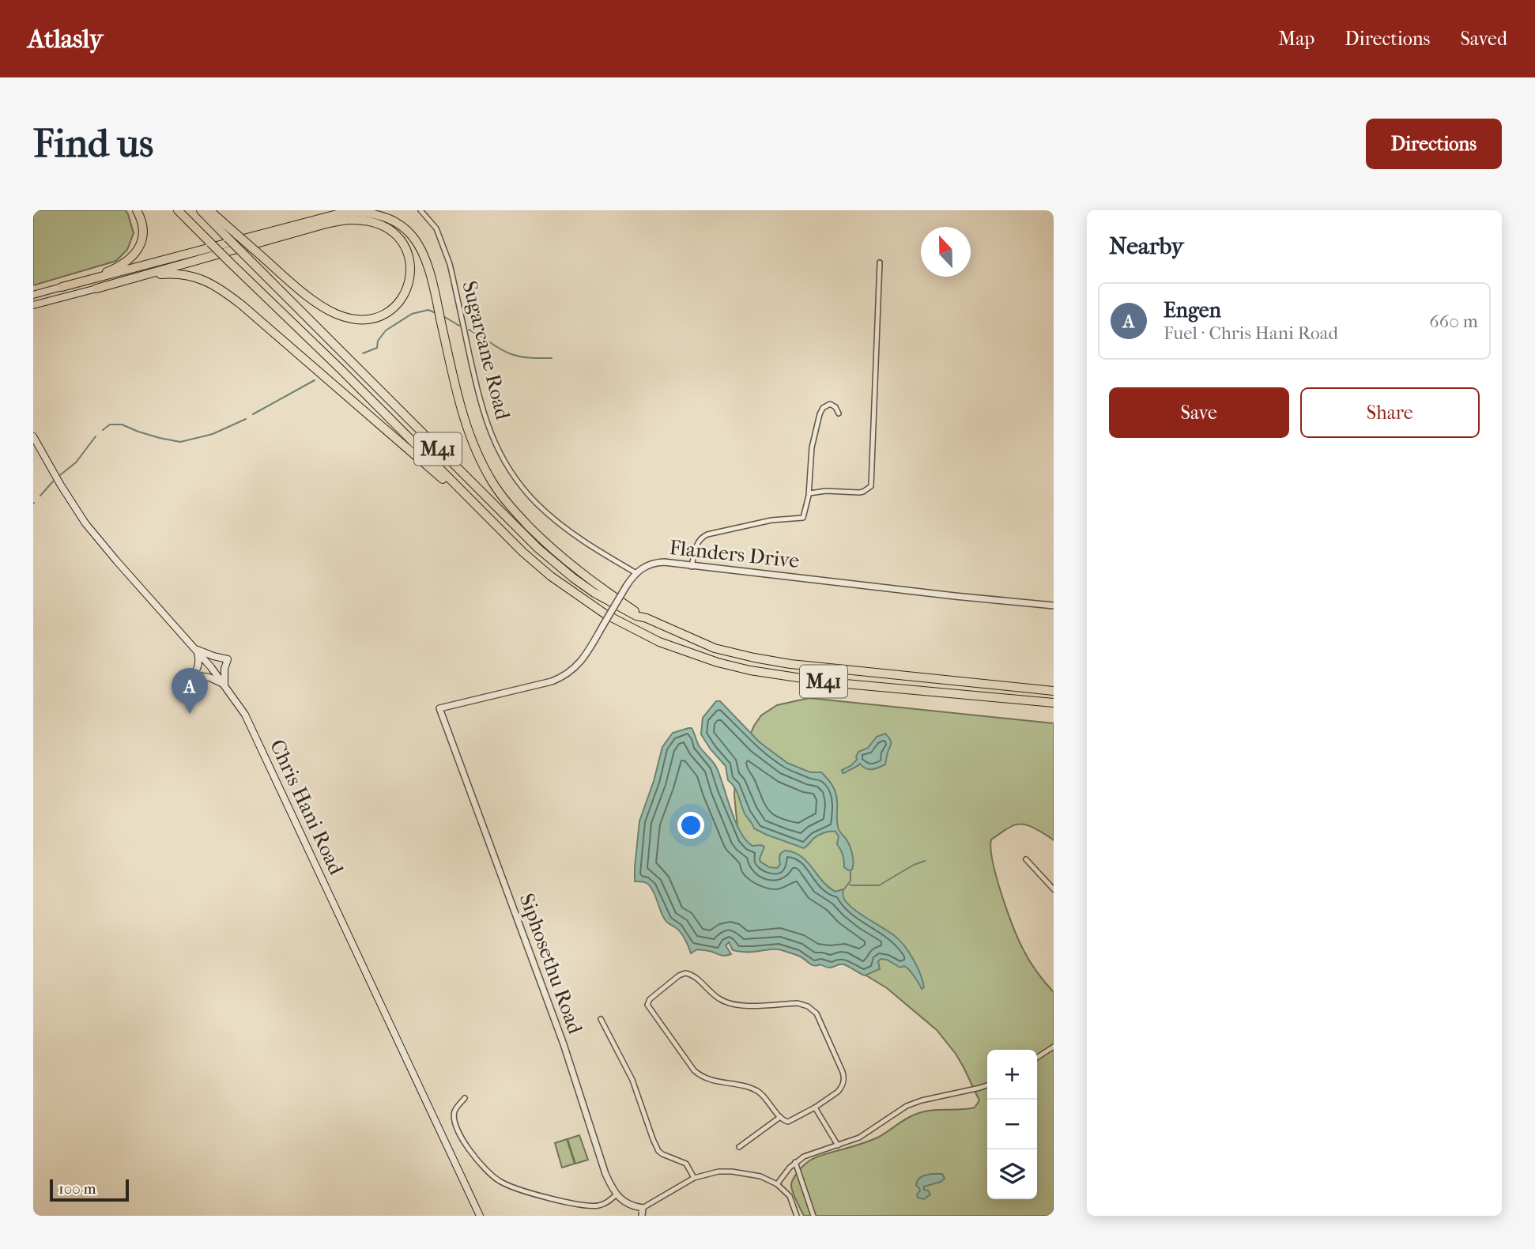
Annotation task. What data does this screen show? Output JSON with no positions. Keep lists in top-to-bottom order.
{
  "streets": {
    "highway": ["M41"],
    "main road": ["Chris Hani Road"],
    "street": ["Sugarcane Road", "Flanders Drive", "Siphosethu Road"]
  },
  "crossings": [
    ["Sugarcane Road", "Flanders Drive"],
    ["Sugarcane Road", "Siphosethu Road"],
    ["Flanders Drive", "Siphosethu Road"]
  ],
  "scale_bar": "100 m",
  "north": "top",
  "page": {
    "header": "Atlasly",
    "nav": ["Map", "Directions", "Saved"],
    "buttons": [
      "Directions",
      ["Save", "Share"]
    ],
    "title": "Find us",
    "heading": "Nearby",
    "list": [
      {
        "mark": "A",
        "name": "Engen",
        "note": "Fuel · Chris Hani Road",
        "value": "660 m"
      }
    ],
    "pins": "A",
    "map_buttons": ["+", "−"],
    "scale": "100 m"
  }
}
